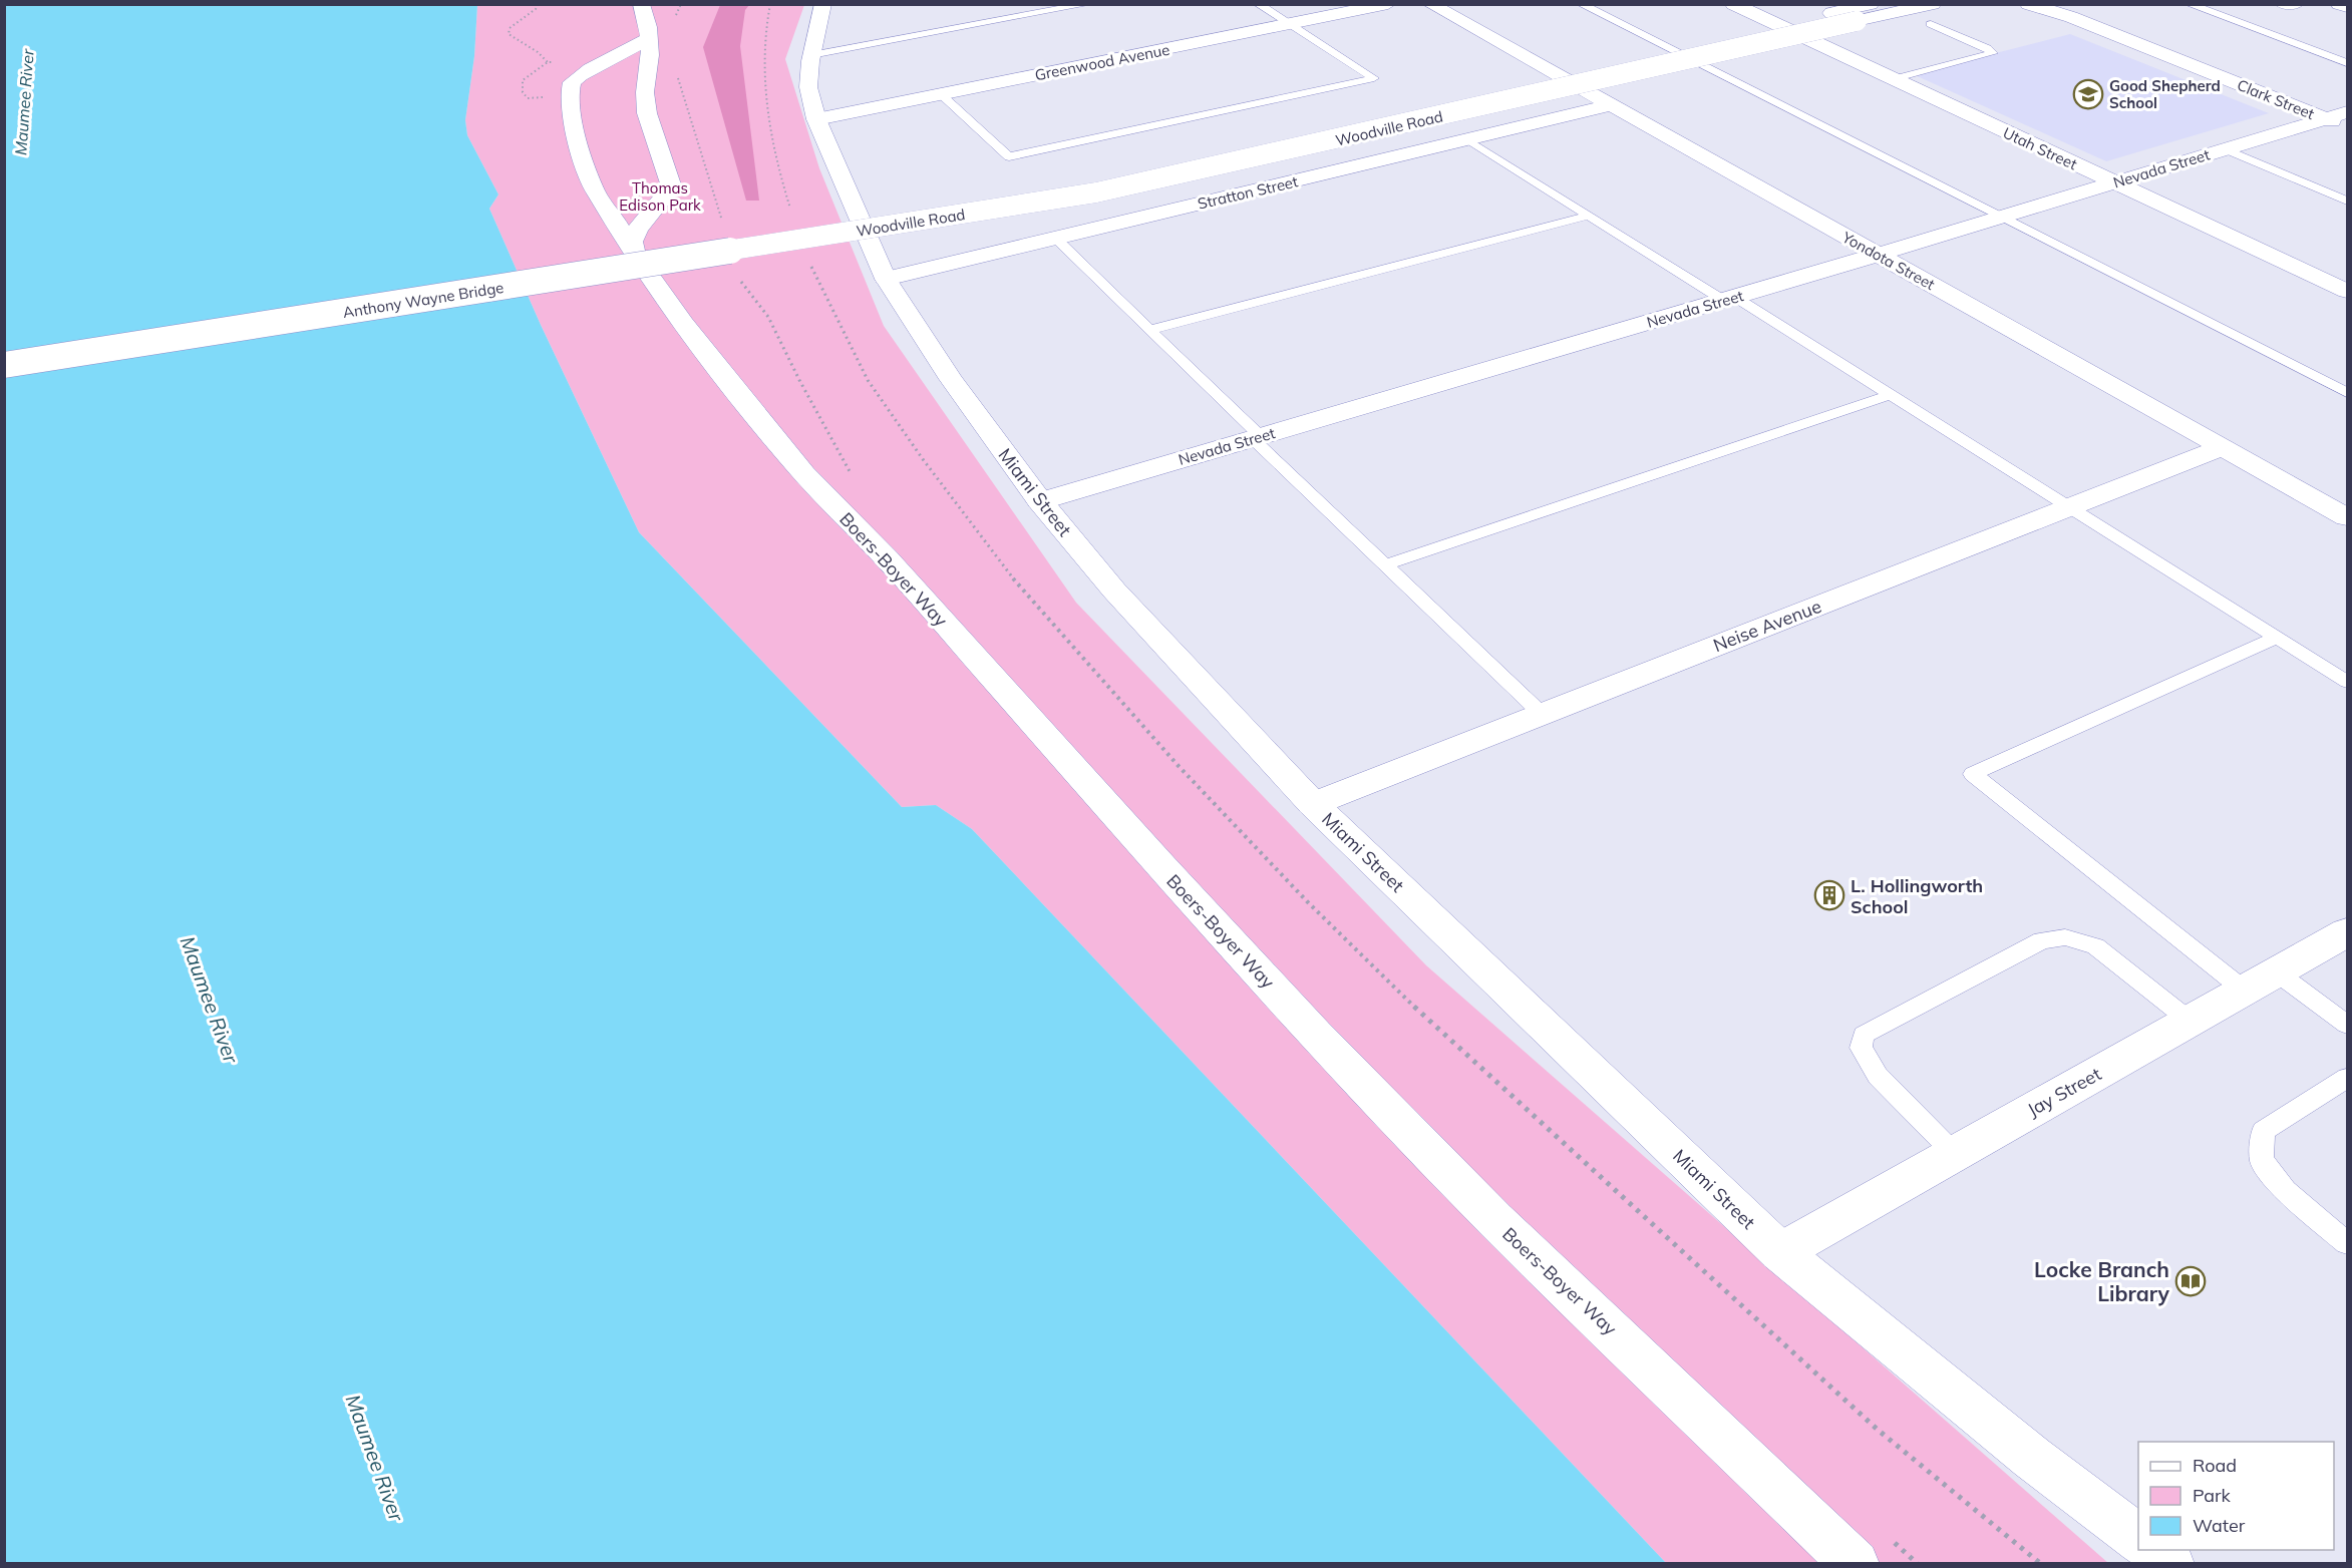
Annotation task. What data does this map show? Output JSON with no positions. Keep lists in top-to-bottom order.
{
  "streets": {
    "street": [
      "Greenwood Avenue",
      "Clark Street",
      "Woodville Road",
      "Utah Street",
      "Nevada Street",
      "Stratton Street",
      "Yondota Street",
      "Anthony Wayne Bridge",
      "Miami Street",
      "Boers-Boyer Way",
      "Neise Avenue",
      "Jay Street"
    ]
  },
  "crossings": [
    ["Greenwood Avenue", "Miami Street"],
    ["Clark Street", "Nevada Street"],
    ["Woodville Road", "Anthony Wayne Bridge"],
    ["Utah Street", "Nevada Street"],
    ["Nevada Street", "Yondota Street"],
    ["Nevada Street", "Miami Street"],
    ["Stratton Street", "Yondota Street"],
    ["Stratton Street", "Miami Street"],
    ["Yondota Street", "Neise Avenue"],
    ["Miami Street", "Neise Avenue"],
    ["Miami Street", "Jay Street"]
  ],
  "water": ["Maumee River"],
  "parks": ["Thomas Edison Park"],
  "places": {
    "school or university": ["Good Shepherd School"],
    "building": ["L. Hollingworth School"],
    "library": ["Locke Branch Library"]
  },
  "legend": ["Road", "Park", "Water"]
}
